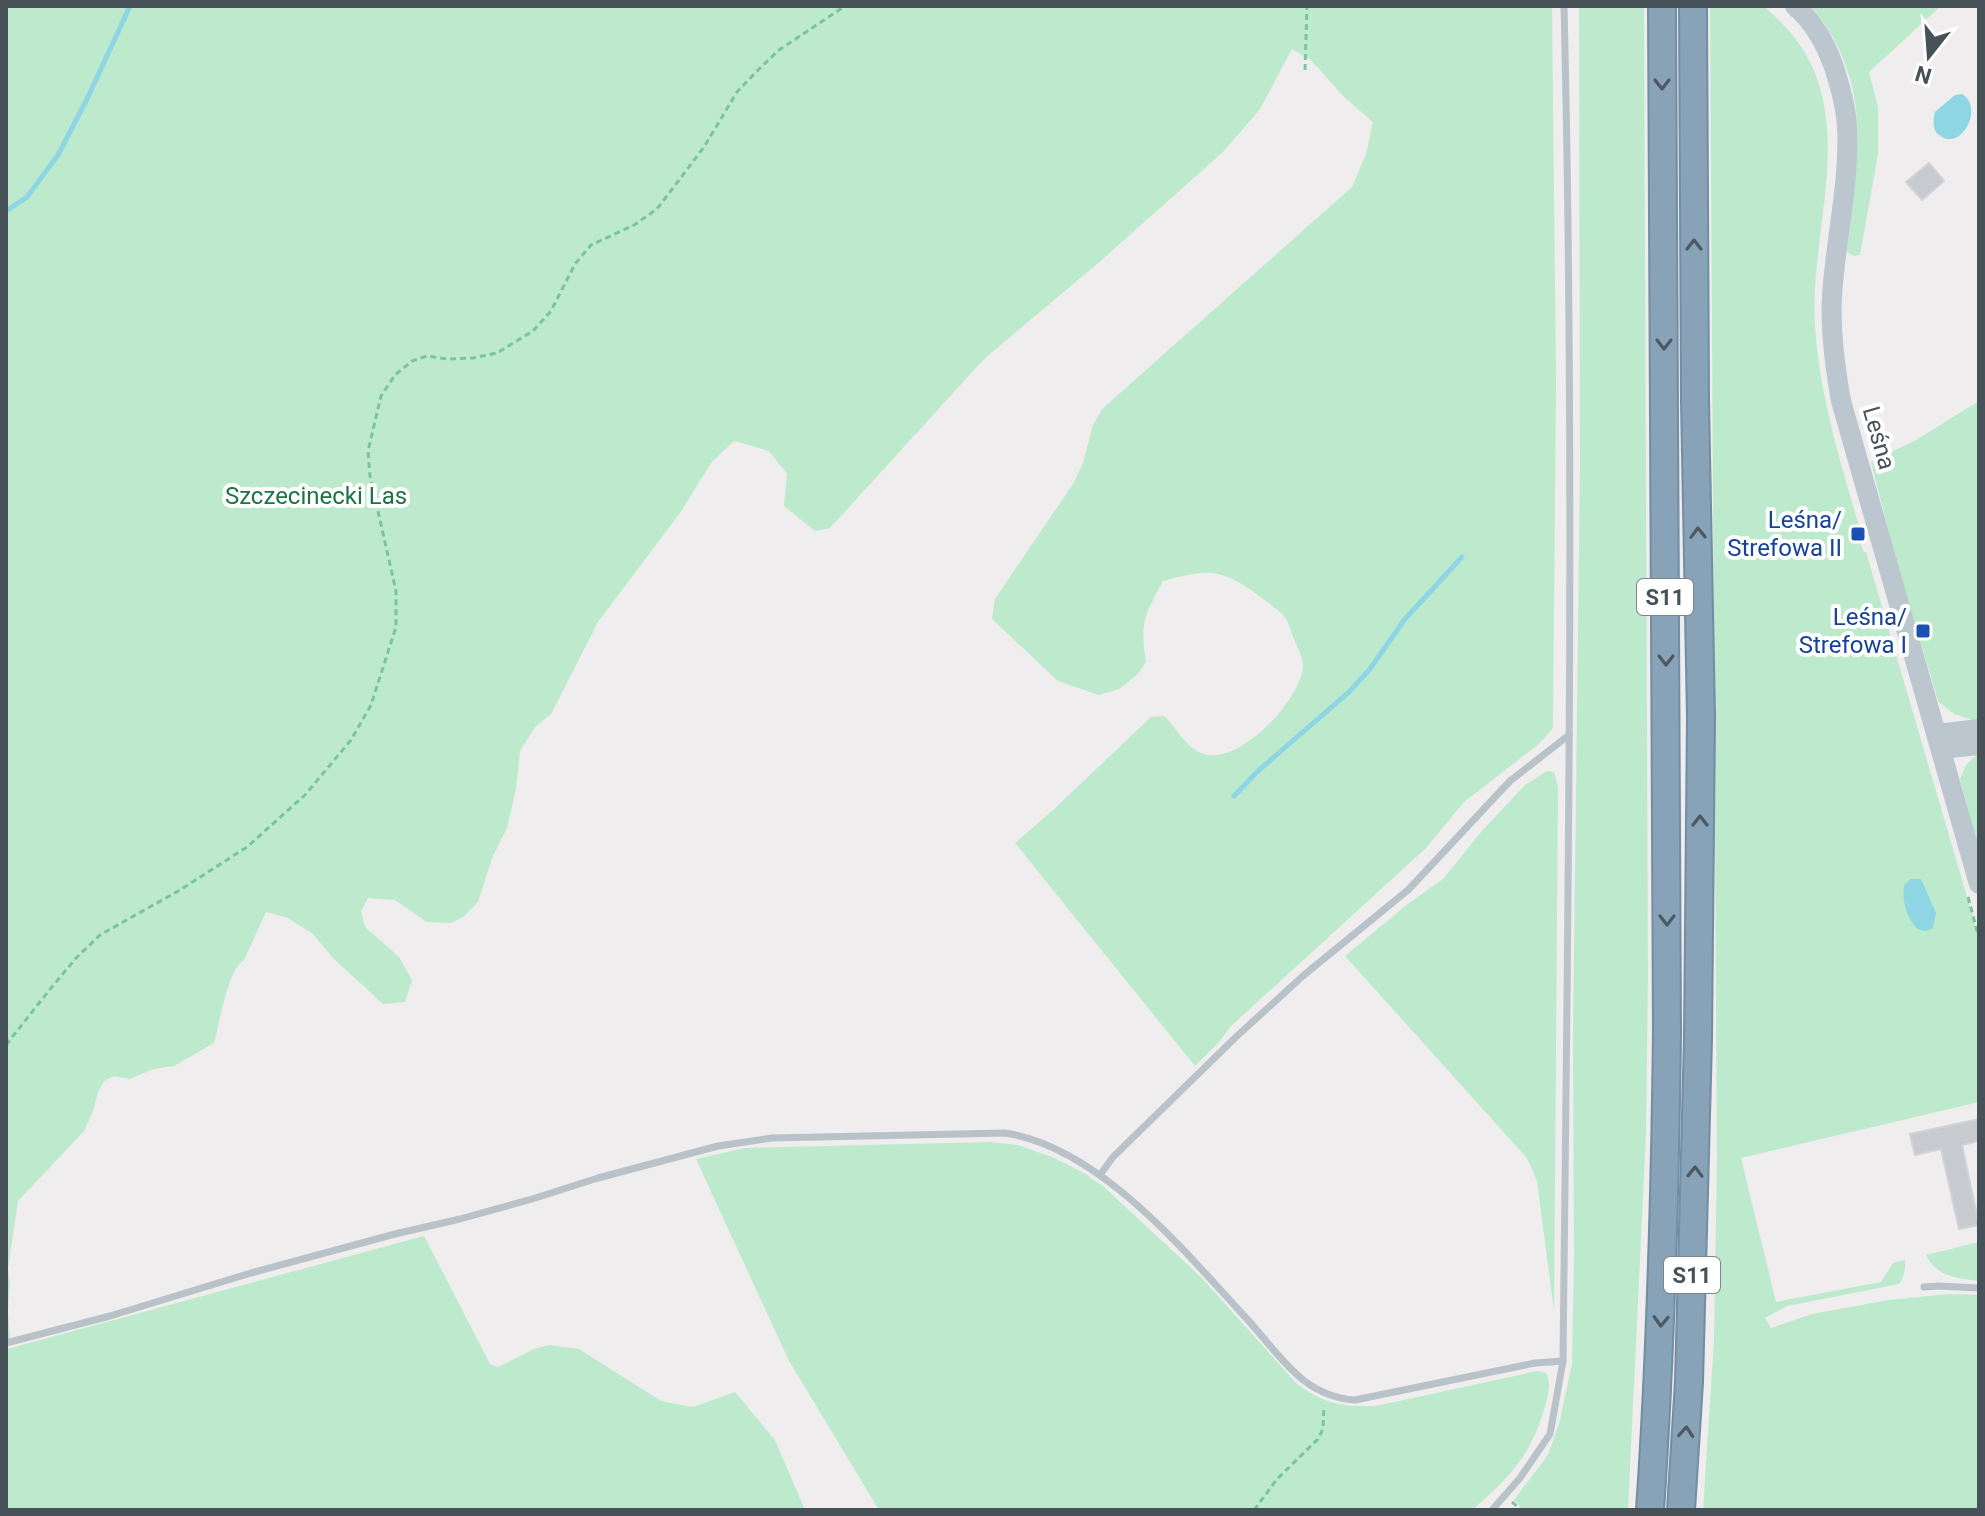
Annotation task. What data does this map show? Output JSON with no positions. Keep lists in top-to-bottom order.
{
  "streets": {
    "highway": ["S11"],
    "street": ["Leśna"]
  },
  "parks": ["Szczecinecki Las"],
  "places": {
    "transit": ["Leśna/ Strefowa II", "Leśna/ Strefowa I"]
  },
  "north": "bottom"
}
